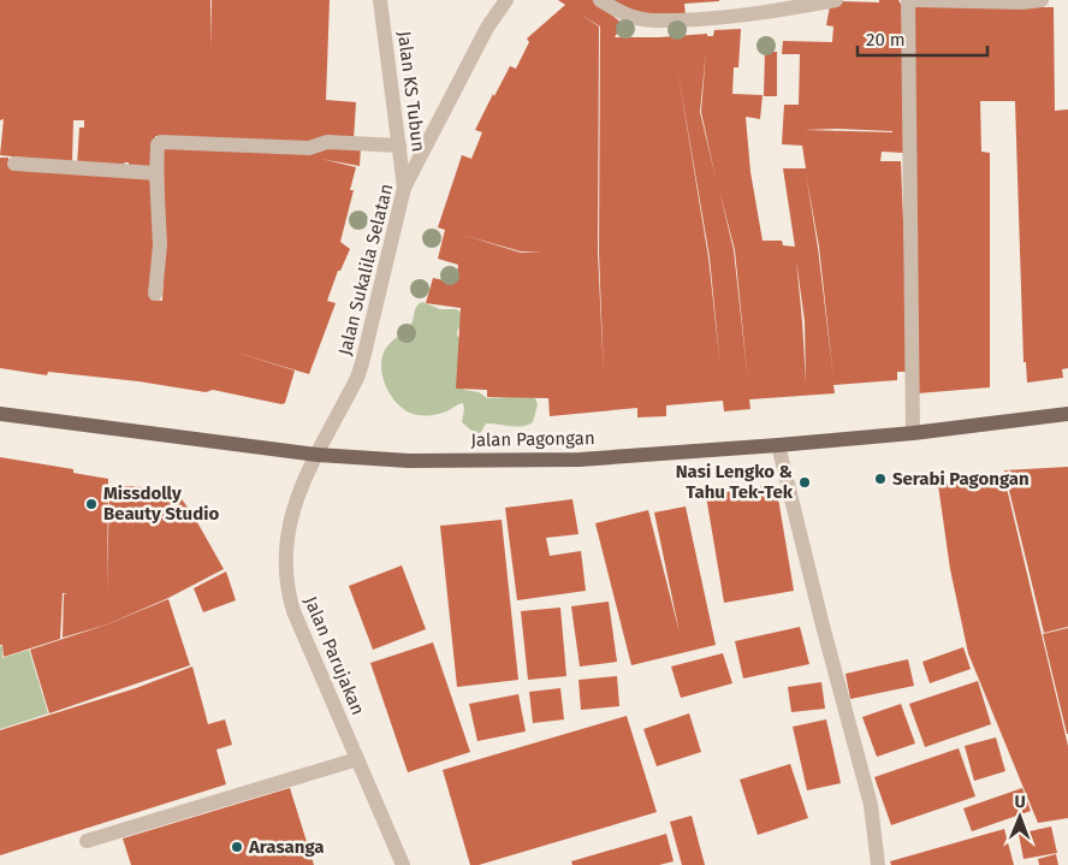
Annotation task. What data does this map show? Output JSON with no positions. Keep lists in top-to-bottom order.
{
  "streets": {
    "main road": ["Jalan Pagongan"],
    "street": ["Jalan KS Tubun", "Jalan Sukalila Selatan", "Jalan Parujakan"]
  },
  "crossings": [
    ["Jalan KS Tubun", "Jalan Sukalila Selatan"],
    ["Jalan Sukalila Selatan", "Jalan Pagongan"],
    ["Jalan Sukalila Selatan", "Jalan Parujakan"],
    ["Jalan Pagongan", "Jalan Parujakan"]
  ],
  "places": [
    "Serabi Pagongan",
    "Nasi Lengko & Tahu Tek-Tek",
    "Missdolly Beauty Studio",
    "Arasanga"
  ],
  "scale_bar": "20 m",
  "north": "top"
}
